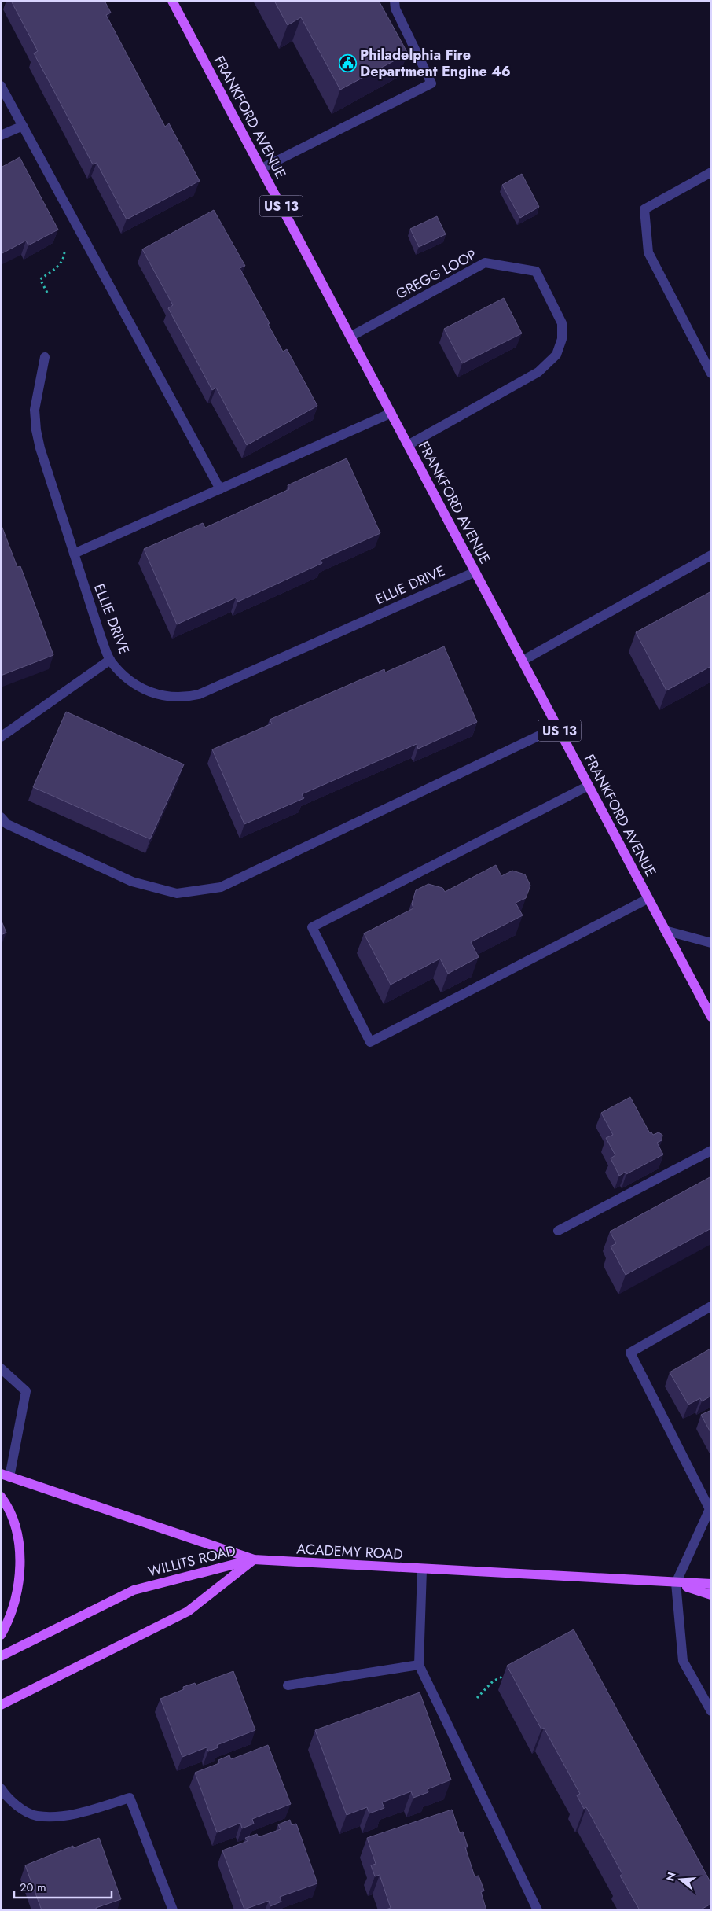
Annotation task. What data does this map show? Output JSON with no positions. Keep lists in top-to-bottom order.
{
  "streets": {
    "main road": [
      "FRANKFORD AVENUE",
      "US 13",
      "ACADEMY ROAD",
      "WILLITS ROAD"
    ],
    "street": ["GREGG LOOP", "ELLIE DRIVE"]
  },
  "crossings": [
    ["FRANKFORD AVENUE", "GREGG LOOP"],
    ["FRANKFORD AVENUE", "ELLIE DRIVE"],
    ["ACADEMY ROAD", "WILLITS ROAD"]
  ],
  "places": {
    "public building": ["Philadelphia Fire Department Engine 46"]
  },
  "scale_bar": "20 m",
  "north": "left"
}
